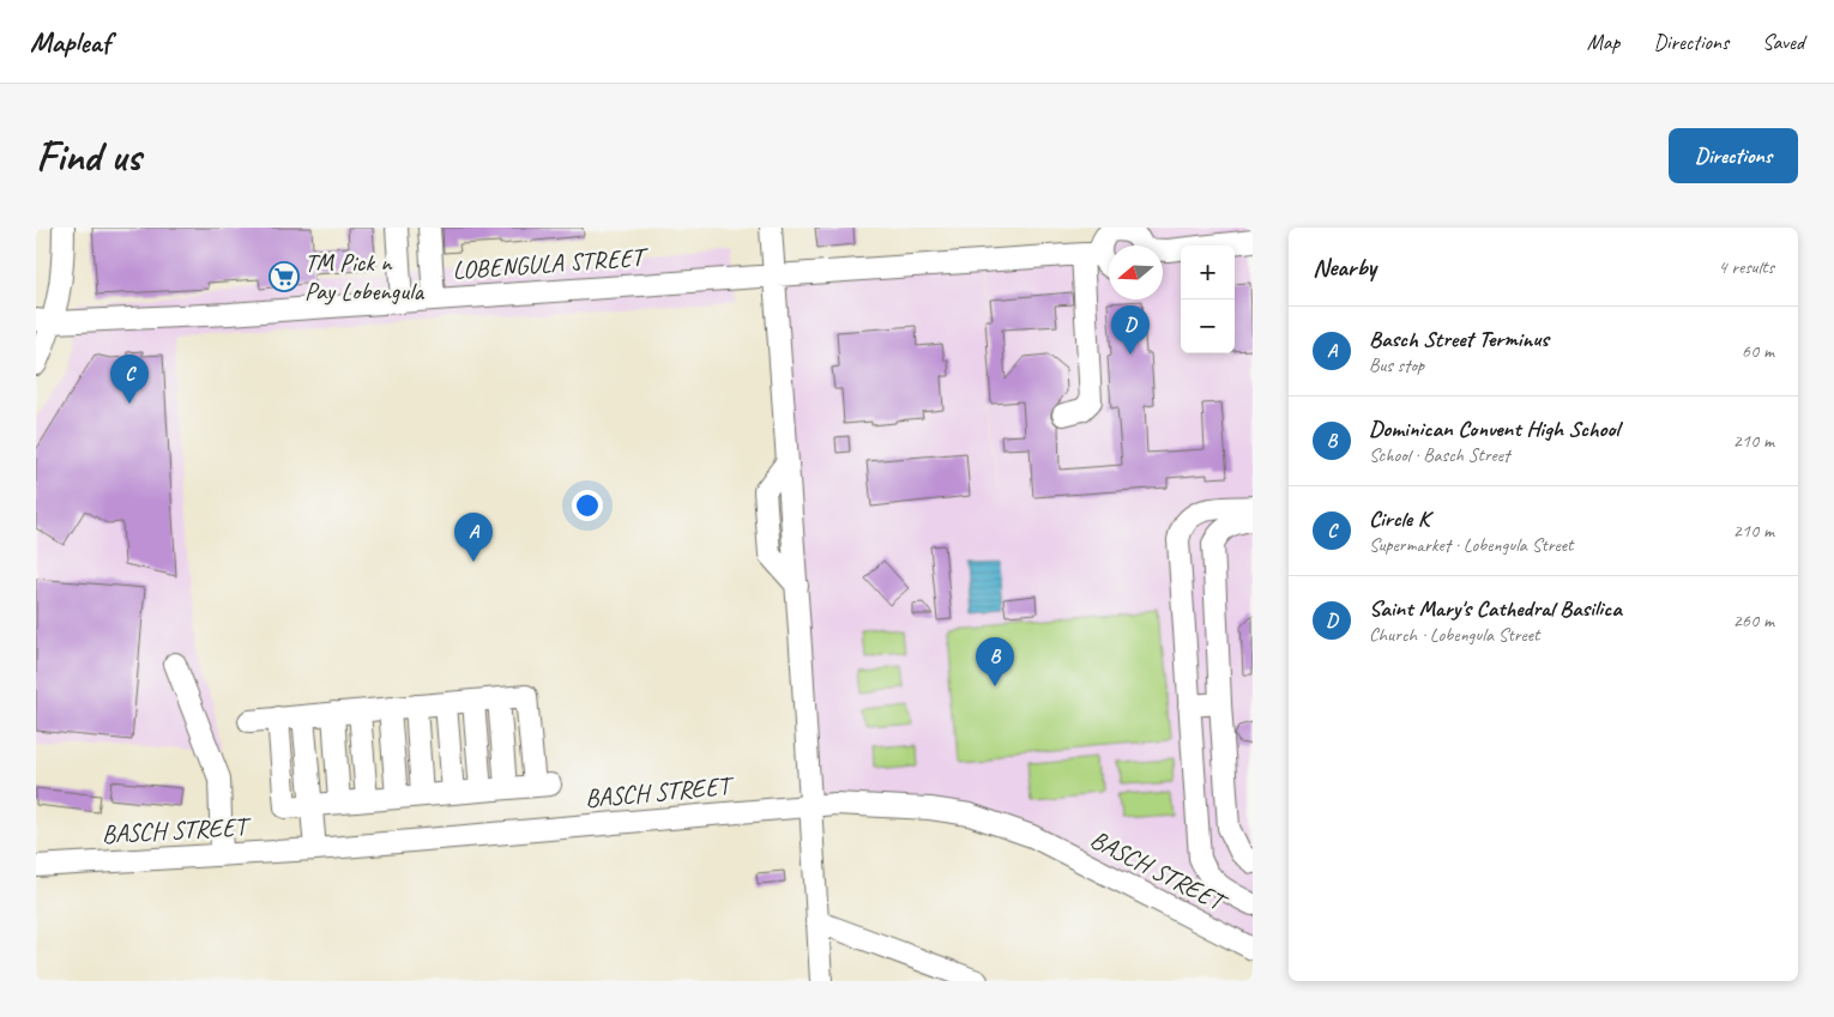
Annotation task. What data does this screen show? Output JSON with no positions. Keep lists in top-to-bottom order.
{
  "streets": {
    "street": ["LOBENGULA STREET", "BASCH STREET"]
  },
  "places": {
    "supermarket": ["TM Pick n Pay Lobengula"]
  },
  "north": "left",
  "page": {
    "header": "Mapleaf",
    "nav": ["Map", "Directions", "Saved"],
    "buttons": "Directions",
    "title": "Find us",
    "heading": ["Nearby", "4 results"],
    "map_buttons": ["+", "−"],
    "pins": [
      "D",
      "C",
      "A",
      "B"
    ],
    "list": [
      {
        "mark": "A",
        "name": "Basch Street Terminus",
        "note": "Bus stop",
        "value": "60 m"
      },
      {
        "mark": "B",
        "name": "Dominican Convent High School",
        "note": "School · Basch Street",
        "value": "210 m"
      },
      {
        "mark": "C",
        "name": "Circle K",
        "note": "Supermarket · Lobengula Street",
        "value": "210 m"
      },
      {
        "mark": "D",
        "name": "Saint Mary's Cathedral Basilica",
        "note": "Church · Lobengula Street",
        "value": "260 m"
      }
    ]
  }
}
